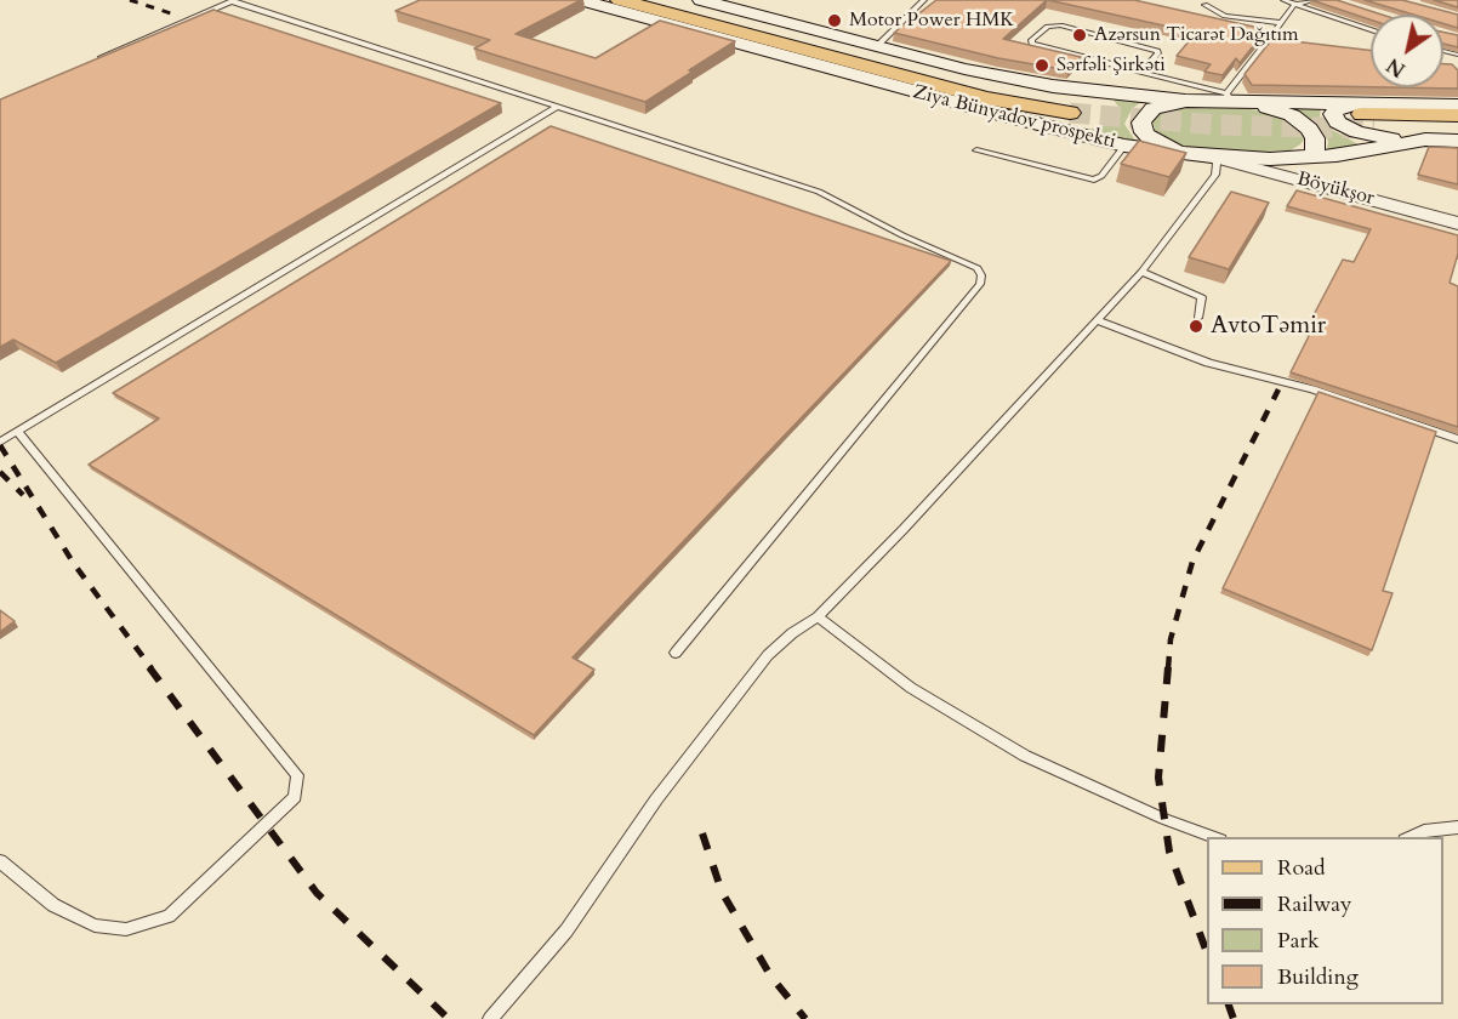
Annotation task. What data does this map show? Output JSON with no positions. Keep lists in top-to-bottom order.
{
  "streets": {
    "main road": ["Ziya Bünyadov prospekti"],
    "street": ["Böyükşor"]
  },
  "crossings": [
    ["Ziya Bünyadov prospekti", "Böyükşor"]
  ],
  "places": [
    "Motor Power HMK",
    "Azərsun Ticarət Dağıtım",
    "Sərfəli Şirkəti",
    "AvtoTəmir"
  ],
  "legend": [
    "Road",
    "Railway",
    "Park",
    "Building"
  ],
  "north": "bottom left"
}
